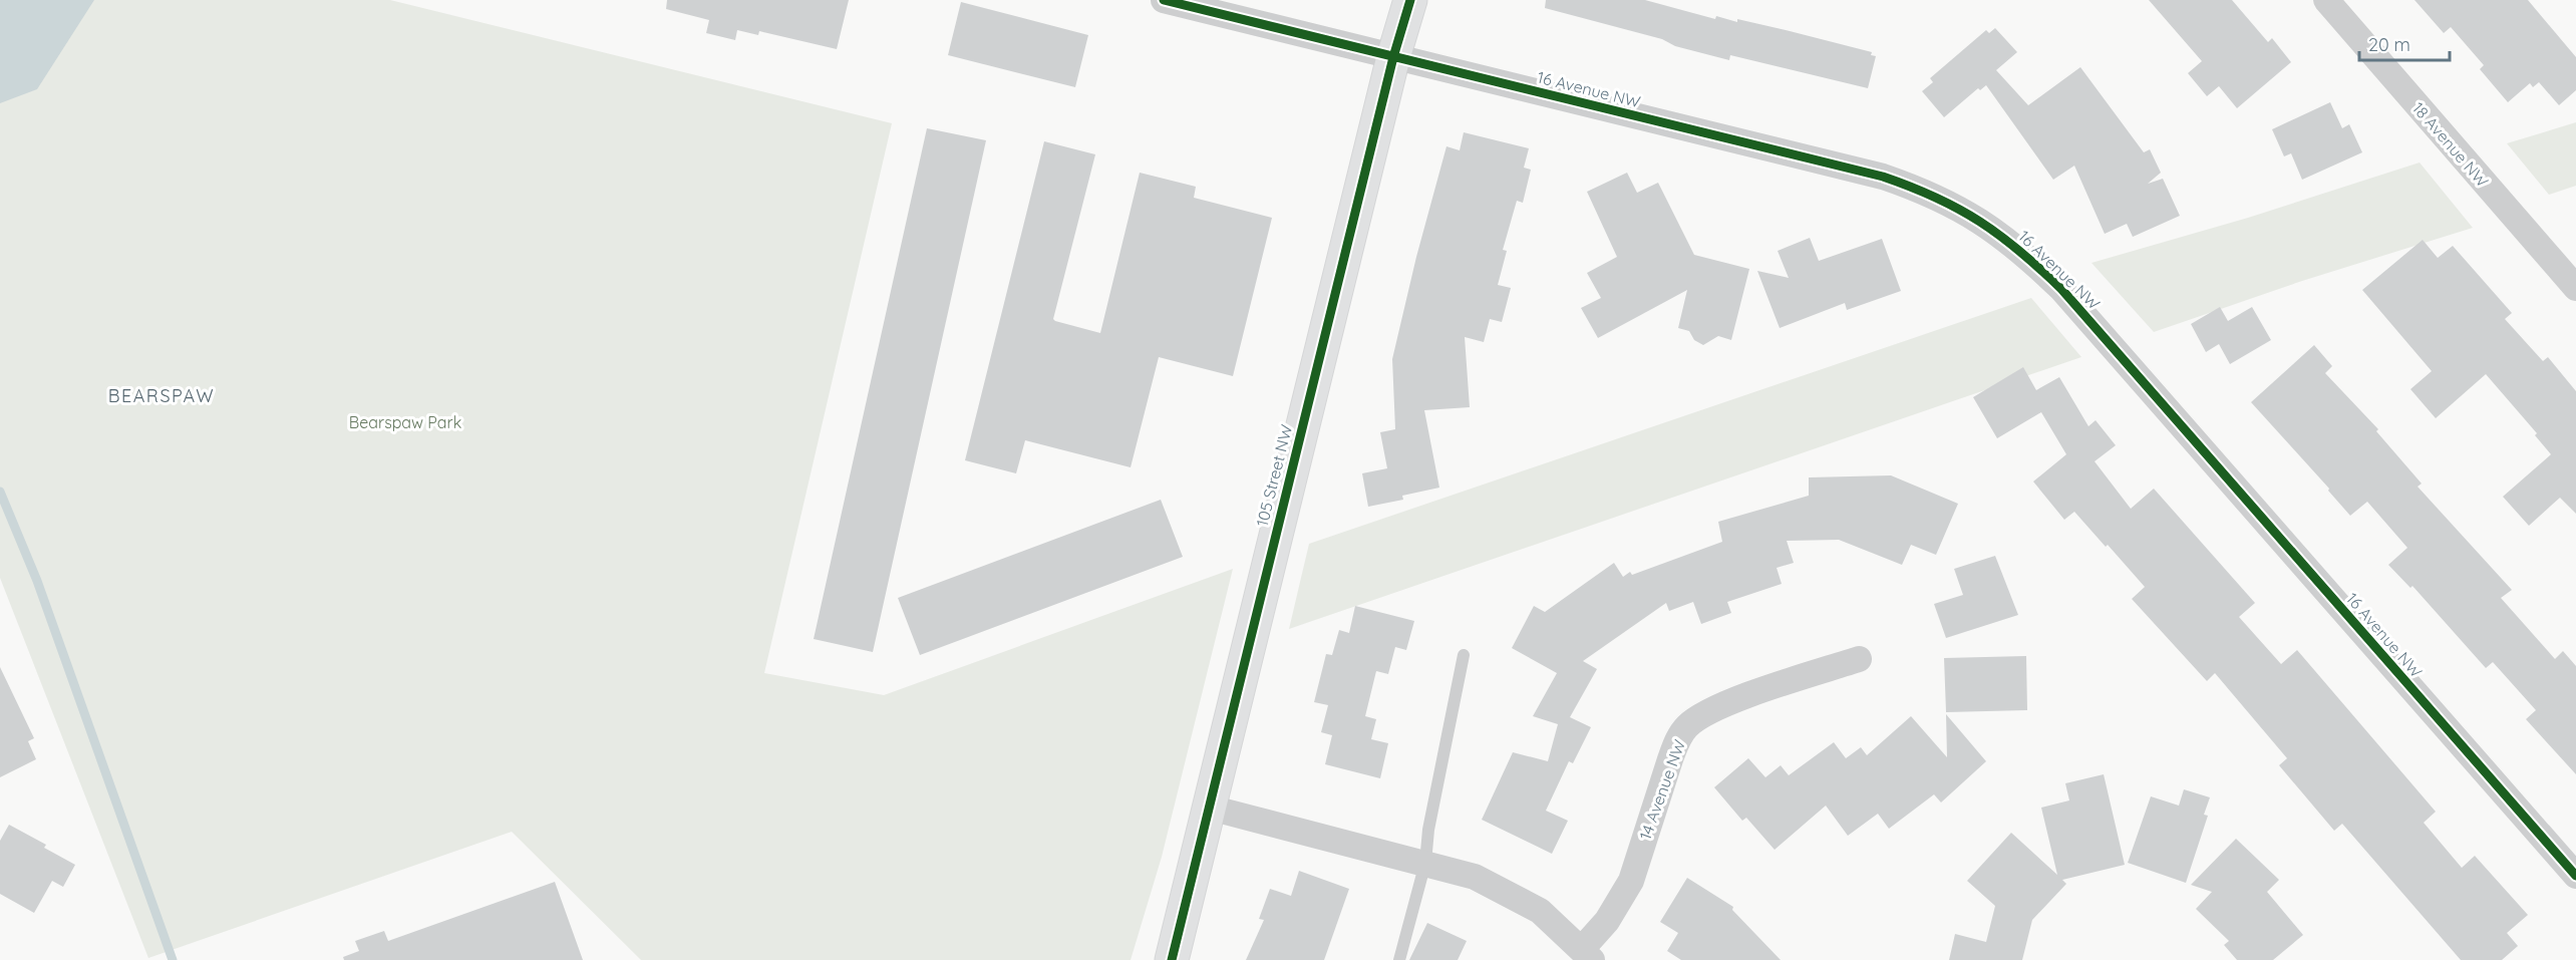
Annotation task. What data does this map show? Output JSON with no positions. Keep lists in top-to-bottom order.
{
  "streets": {
    "street": [
      "16 Avenue NW",
      "18 Avenue NW",
      "105 Street NW",
      "14 Avenue NW"
    ]
  },
  "crossings": [
    ["16 Avenue NW", "105 Street NW"],
    ["105 Street NW", "14 Avenue NW"]
  ],
  "districts": ["BEARSPAW"],
  "parks": ["Bearspaw Park"],
  "scale_bar": "20 m"
}
